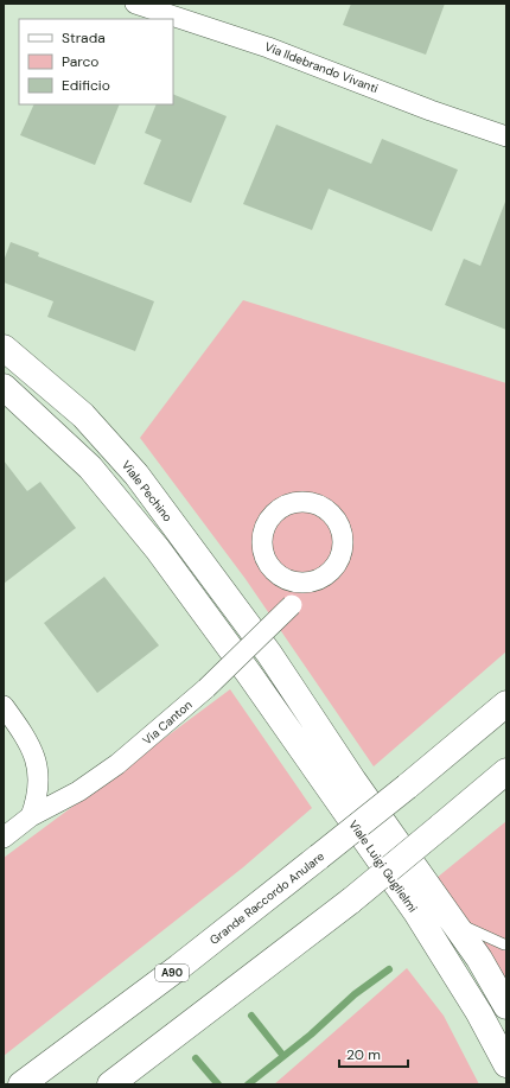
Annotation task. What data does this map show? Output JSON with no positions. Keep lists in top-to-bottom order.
{
  "streets": {
    "main road": [
      "Viale Pechino",
      "Viale Luigi Guglielmi",
      "Grande Raccordo Anulare",
      "A90"
    ],
    "street": ["Via Ildebrando Vivanti", "Via Canton"]
  },
  "crossings": [
    ["Viale Luigi Guglielmi", "Grande Raccordo Anulare"]
  ],
  "legend": ["Strada", "Parco", "Edificio"],
  "scale_bar": "20 m"
}
